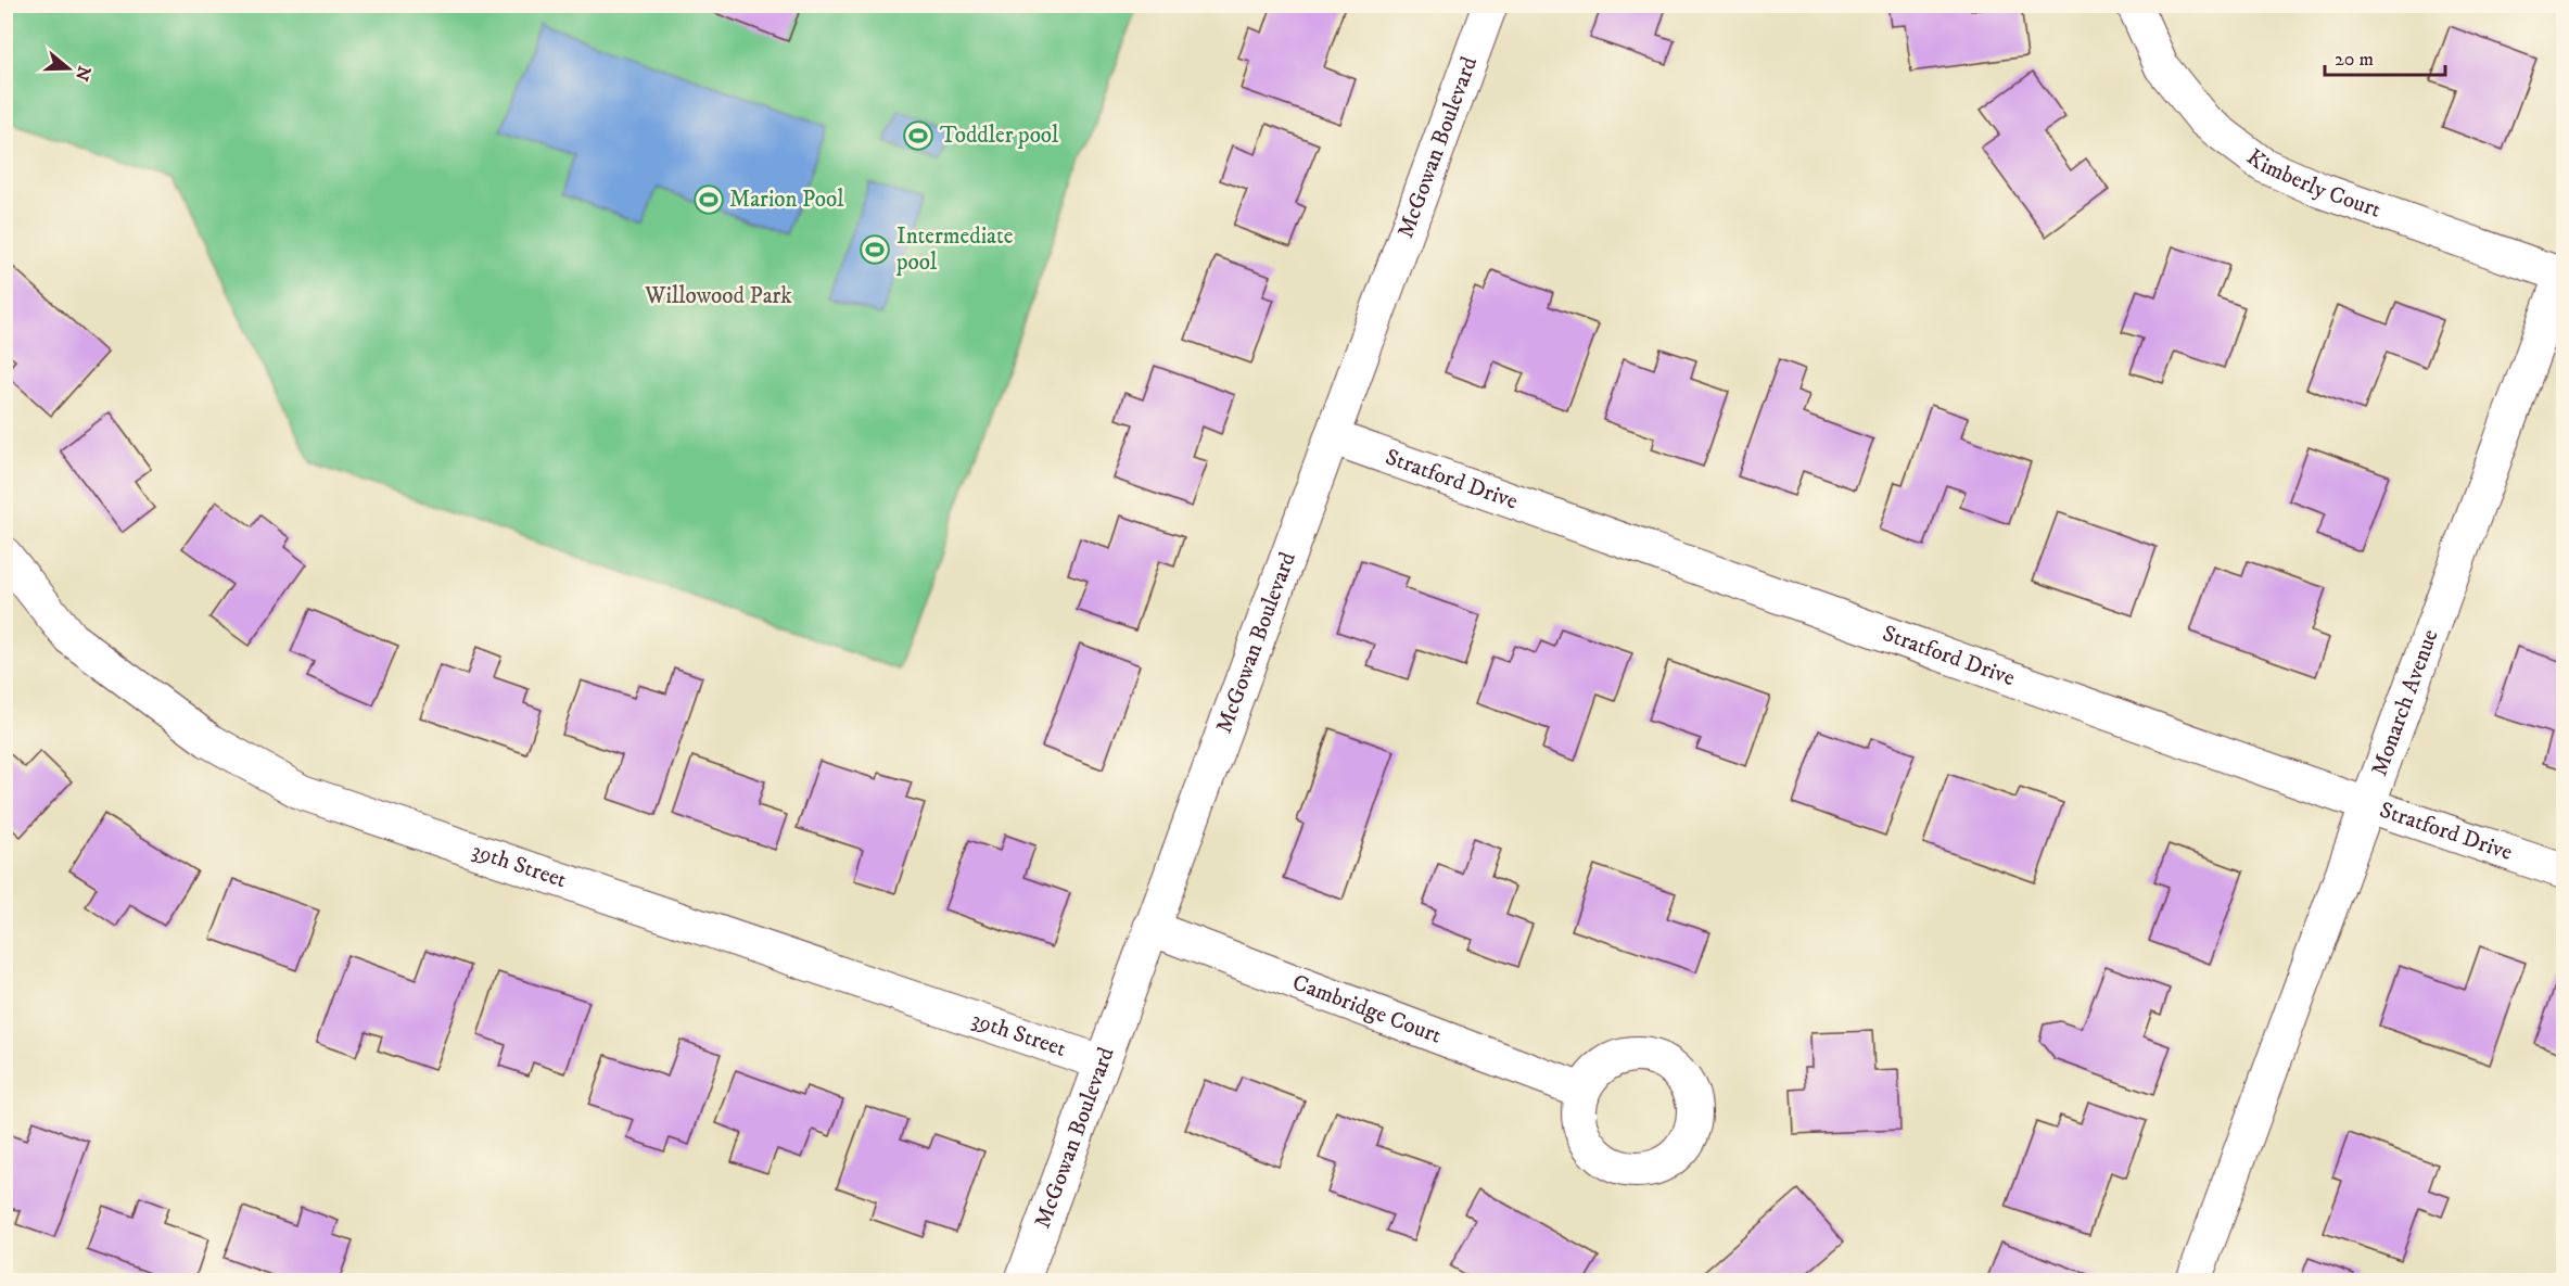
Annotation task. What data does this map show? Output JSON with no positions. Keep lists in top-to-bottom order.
{
  "streets": {
    "street": [
      "McGowan Boulevard",
      "Kimberly Court",
      "Stratford Drive",
      "Monarch Avenue",
      "39th Street",
      "Cambridge Court"
    ]
  },
  "crossings": [
    ["McGowan Boulevard", "Stratford Drive"],
    ["McGowan Boulevard", "39th Street"],
    ["McGowan Boulevard", "Cambridge Court"],
    ["Kimberly Court", "Monarch Avenue"],
    ["Stratford Drive", "Monarch Avenue"]
  ],
  "parks": ["Willowood Park"],
  "places": {
    "sports": ["Toddler pool", "Marion Pool", "Intermediate pool"]
  },
  "scale_bar": "20 m",
  "north": "right"
}
